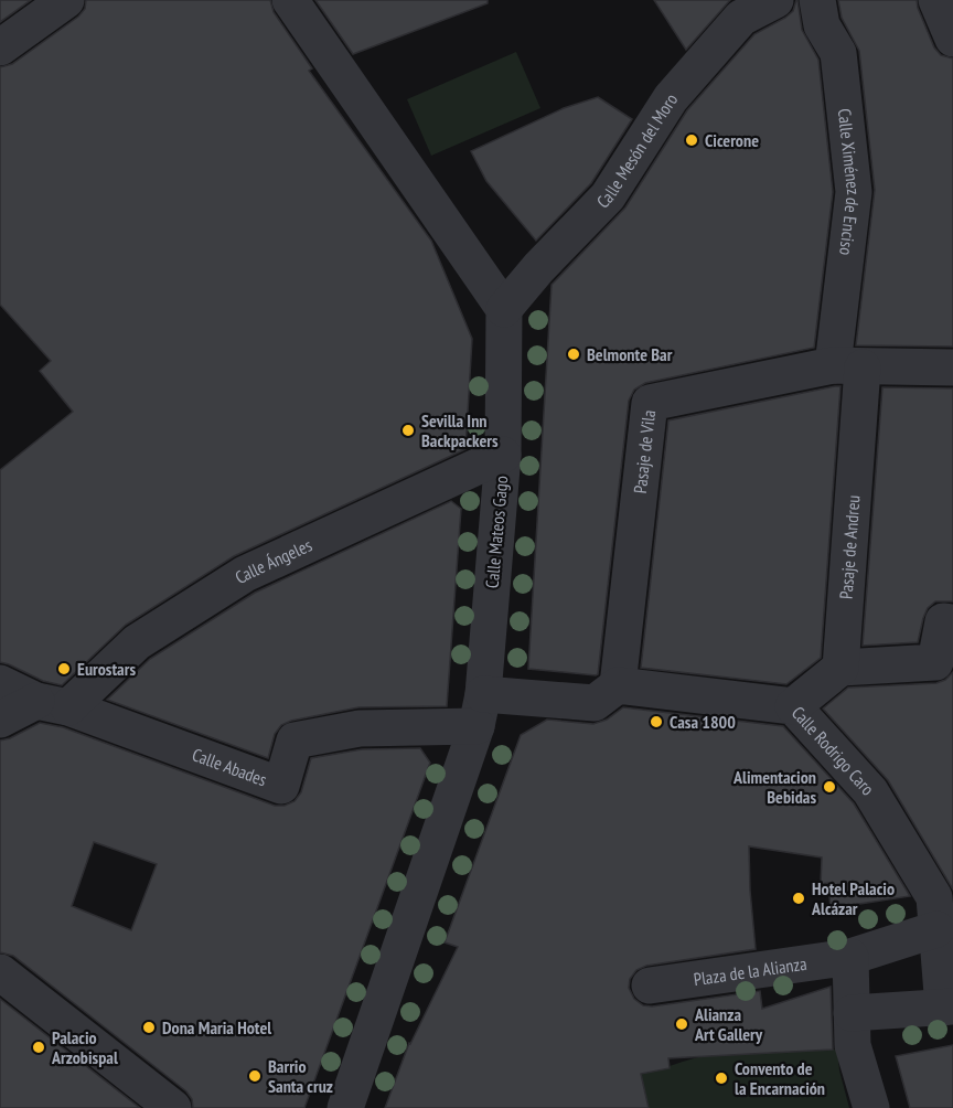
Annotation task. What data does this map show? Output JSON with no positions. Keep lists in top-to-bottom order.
{
  "streets": {
    "street": [
      "Calle Mesón del Moro",
      "Calle Ximénez de Enciso",
      "Pasaje de Vila",
      "Calle Mateos Gago",
      "Pasaje de Andreu",
      "Calle Ángeles",
      "Calle Rodrigo Caro",
      "Calle Abades",
      "Plaza de la Alianza"
    ]
  },
  "crossings": [
    ["Calle Mesón del Moro", "Calle Mateos Gago"],
    ["Calle Ximénez de Enciso", "Pasaje de Vila"],
    ["Calle Ximénez de Enciso", "Pasaje de Andreu"],
    ["Pasaje de Vila", "Pasaje de Andreu"],
    ["Pasaje de Vila", "Calle Rodrigo Caro"],
    ["Calle Mateos Gago", "Calle Ángeles"],
    ["Calle Mateos Gago", "Calle Abades"],
    ["Calle Ángeles", "Calle Abades"],
    ["Calle Rodrigo Caro", "Plaza de la Alianza"]
  ],
  "places": [
    "Cicerone",
    "Belmonte Bar",
    "Sevilla Inn Backpackers",
    "Eurostars",
    "Casa 1800",
    "Alimentacion Bebidas",
    "Hotel Palacio Alcázar",
    "Alianza Art Gallery",
    "Dona Maria Hotel",
    "Palacio Arzobispal",
    "Barrio Santa cruz",
    "Convento de la Encarnación"
  ]
}
